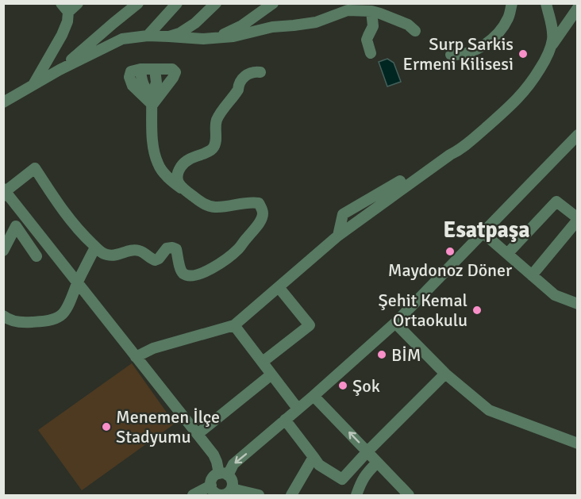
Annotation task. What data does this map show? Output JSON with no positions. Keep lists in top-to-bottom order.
{
  "districts": ["Esatpaşa"],
  "places": [
    "Surp Sarkis Ermeni Kilisesi",
    "Maydonoz Döner",
    "Şehit Kemal Ortaokulu",
    "BİM",
    "Şok",
    "Menemen İlçe Stadyumu"
  ]
}
